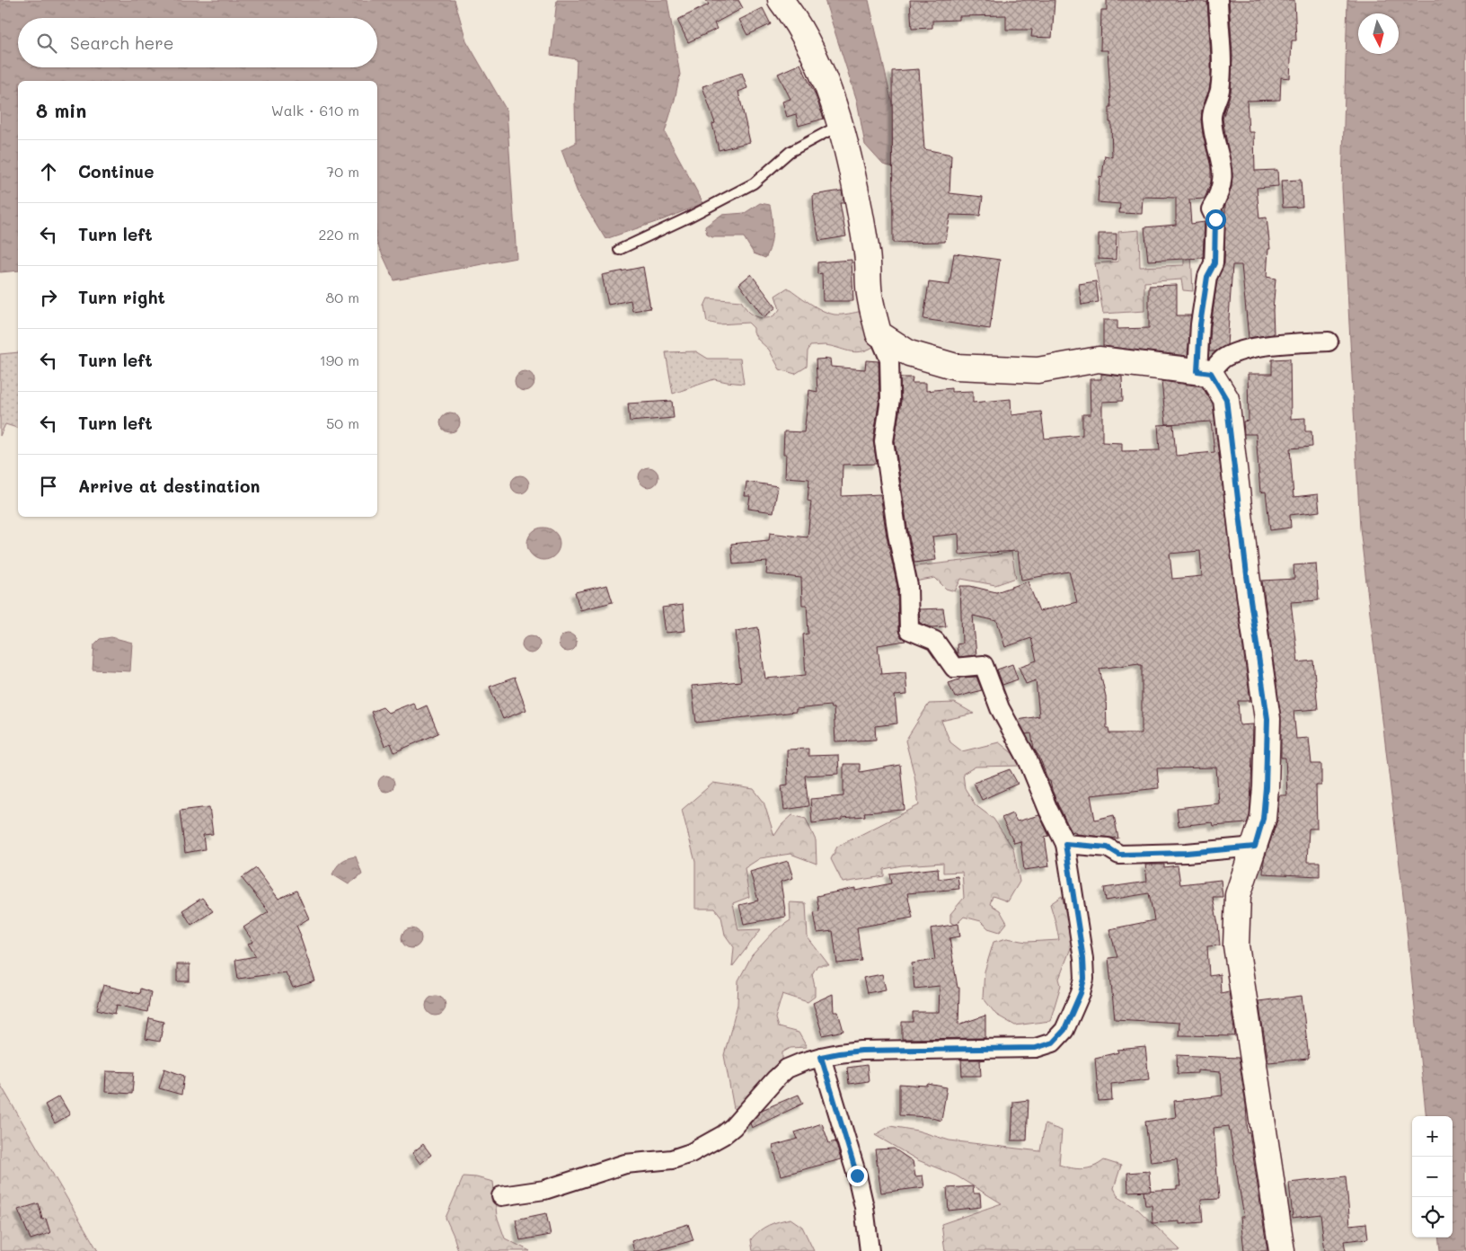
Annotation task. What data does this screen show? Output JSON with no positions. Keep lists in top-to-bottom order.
{
  "north": "bottom",
  "page": {
    "search": "Search here",
    "heading": ["8 min", "Walk · 610 m"],
    "list": [
      ["Continue", "70 m"],
      ["Turn left", "220 m"],
      ["Turn right", "80 m"],
      ["Turn left", "190 m"],
      ["Turn left", "50 m"],
      "Arrive at destination"
    ],
    "map_buttons": ["+", "−"]
  }
}
